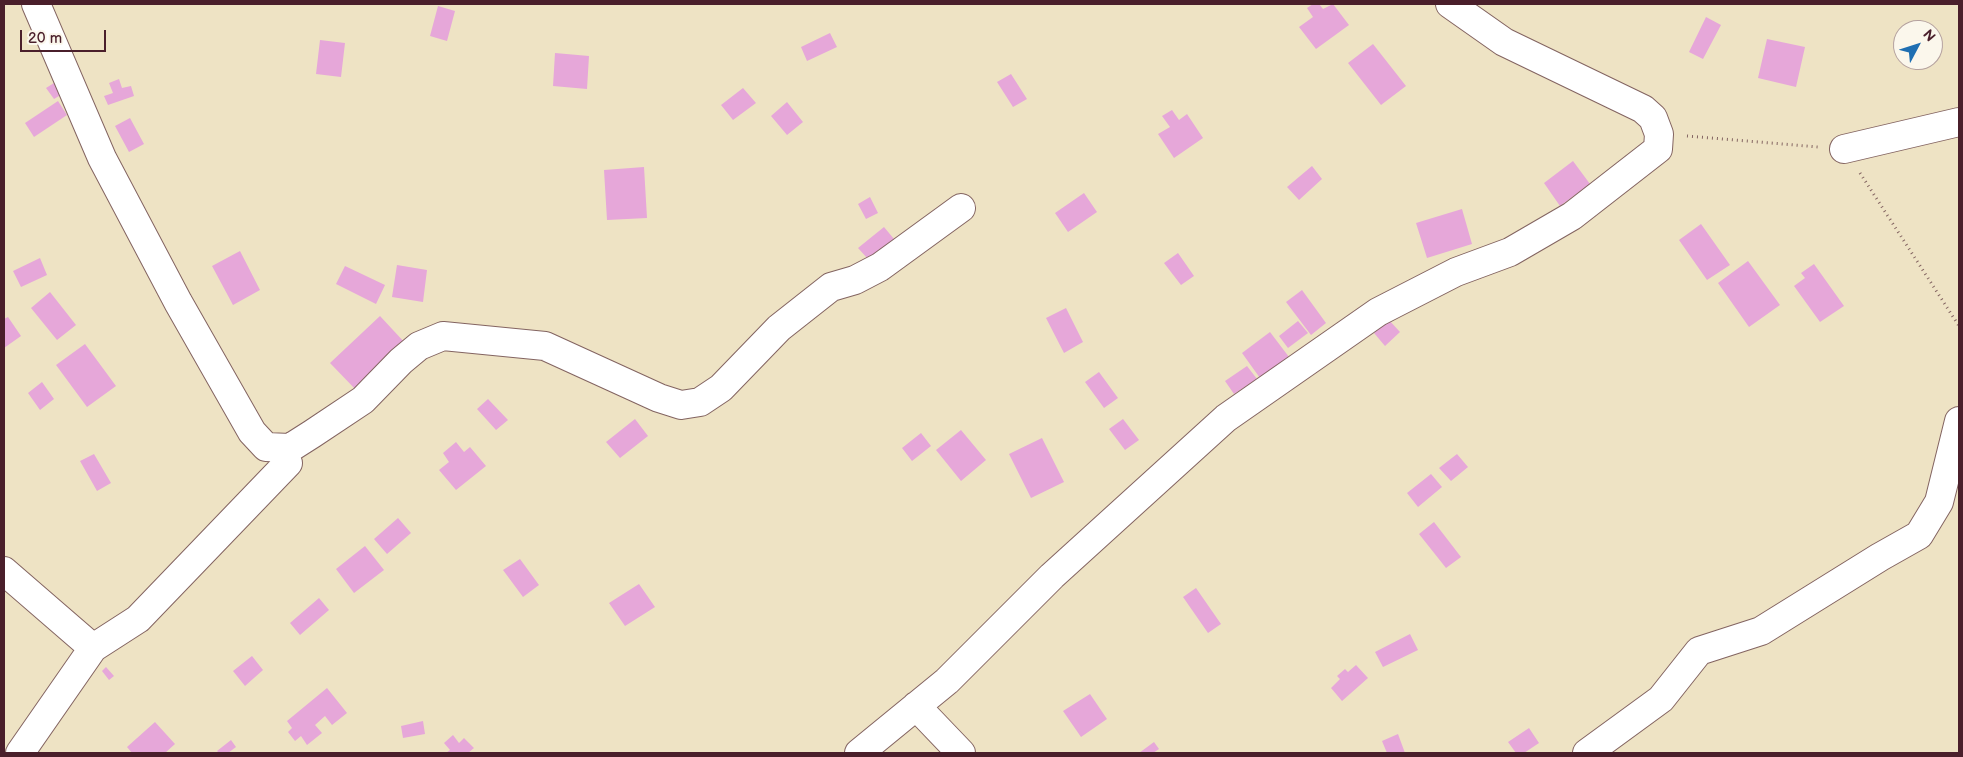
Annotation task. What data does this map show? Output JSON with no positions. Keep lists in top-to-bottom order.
{
  "scale_bar": "20 m",
  "north": "top right"
}
